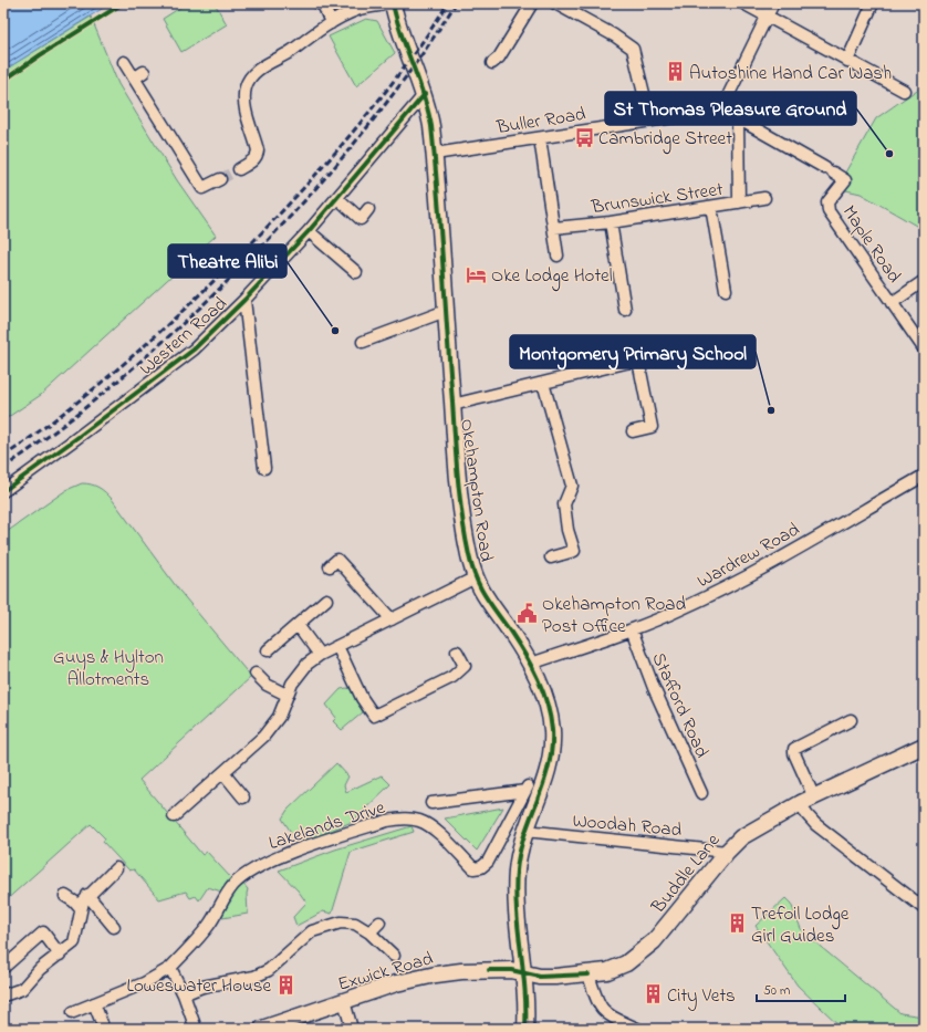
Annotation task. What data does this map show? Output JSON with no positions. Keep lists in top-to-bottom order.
{
  "streets": {
    "street": [
      "Buller Road",
      "Brunswick Street",
      "Maple Road",
      "Western Road",
      "Okehampton Road",
      "Wardrew Road",
      "Stafford Road",
      "Lakelands Drive",
      "Woodah Road",
      "Buddle Lane",
      "Exwick Road"
    ]
  },
  "crossings": [
    ["Buller Road", "Okehampton Road"],
    ["Western Road", "Okehampton Road"],
    ["Okehampton Road", "Wardrew Road"],
    ["Okehampton Road", "Woodah Road"],
    ["Okehampton Road", "Buddle Lane"],
    ["Okehampton Road", "Exwick Road"],
    ["Wardrew Road", "Stafford Road"],
    ["Woodah Road", "Buddle Lane"],
    ["Buddle Lane", "Exwick Road"]
  ],
  "parks": ["Guys & Hylton Allotments"],
  "places": {
    "building": [
      "Autoshine Hand Car Wash",
      "Trefoil Lodge Girl Guides",
      "Loweswater House",
      "City Vets"
    ],
    "bus stop": ["Cambridge Street"],
    "other": ["St Thomas Pleasure Ground", "Theatre Alibi", "Montgomery Primary School"],
    "hotel": ["Oke Lodge Hotel"],
    "public building": ["Okehampton Road Post Office"]
  },
  "scale_bar": "50 m"
}
